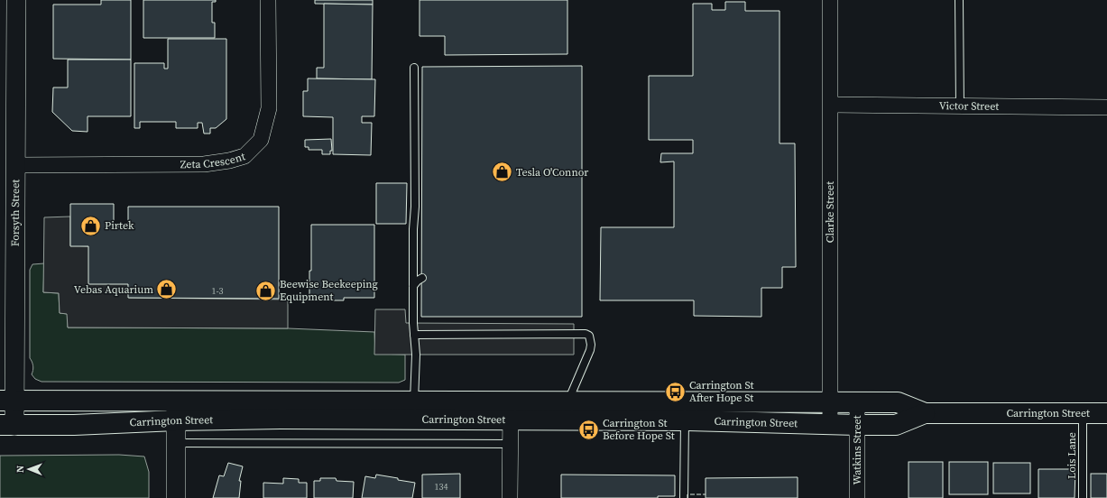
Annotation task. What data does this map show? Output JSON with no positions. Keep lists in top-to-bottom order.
{
  "streets": {
    "main road": ["Carrington Street"],
    "street": [
      "Victor Street",
      "Zeta Crescent",
      "Clarke Street",
      "Forsyth Street",
      "Watkins Street"
    ],
    "lane": ["Lois Lane"]
  },
  "crossings": [
    ["Victor Street", "Clarke Street"],
    ["Zeta Crescent", "Forsyth Street"],
    ["Clarke Street", "Carrington Street"],
    ["Forsyth Street", "Carrington Street"],
    ["Carrington Street", "Watkins Street"],
    ["Carrington Street", "Lois Lane"]
  ],
  "places": {
    "shop": [
      "Tesla O'Connor",
      "Pirtek",
      "Vebas Aquarium",
      "Beewise Beekeeping Equipment"
    ],
    "bus stop": ["Carrington St After Hope St", "Carrington St Before Hope St"]
  },
  "house_numbers": ["1-3", "134"],
  "north": "left"
}
